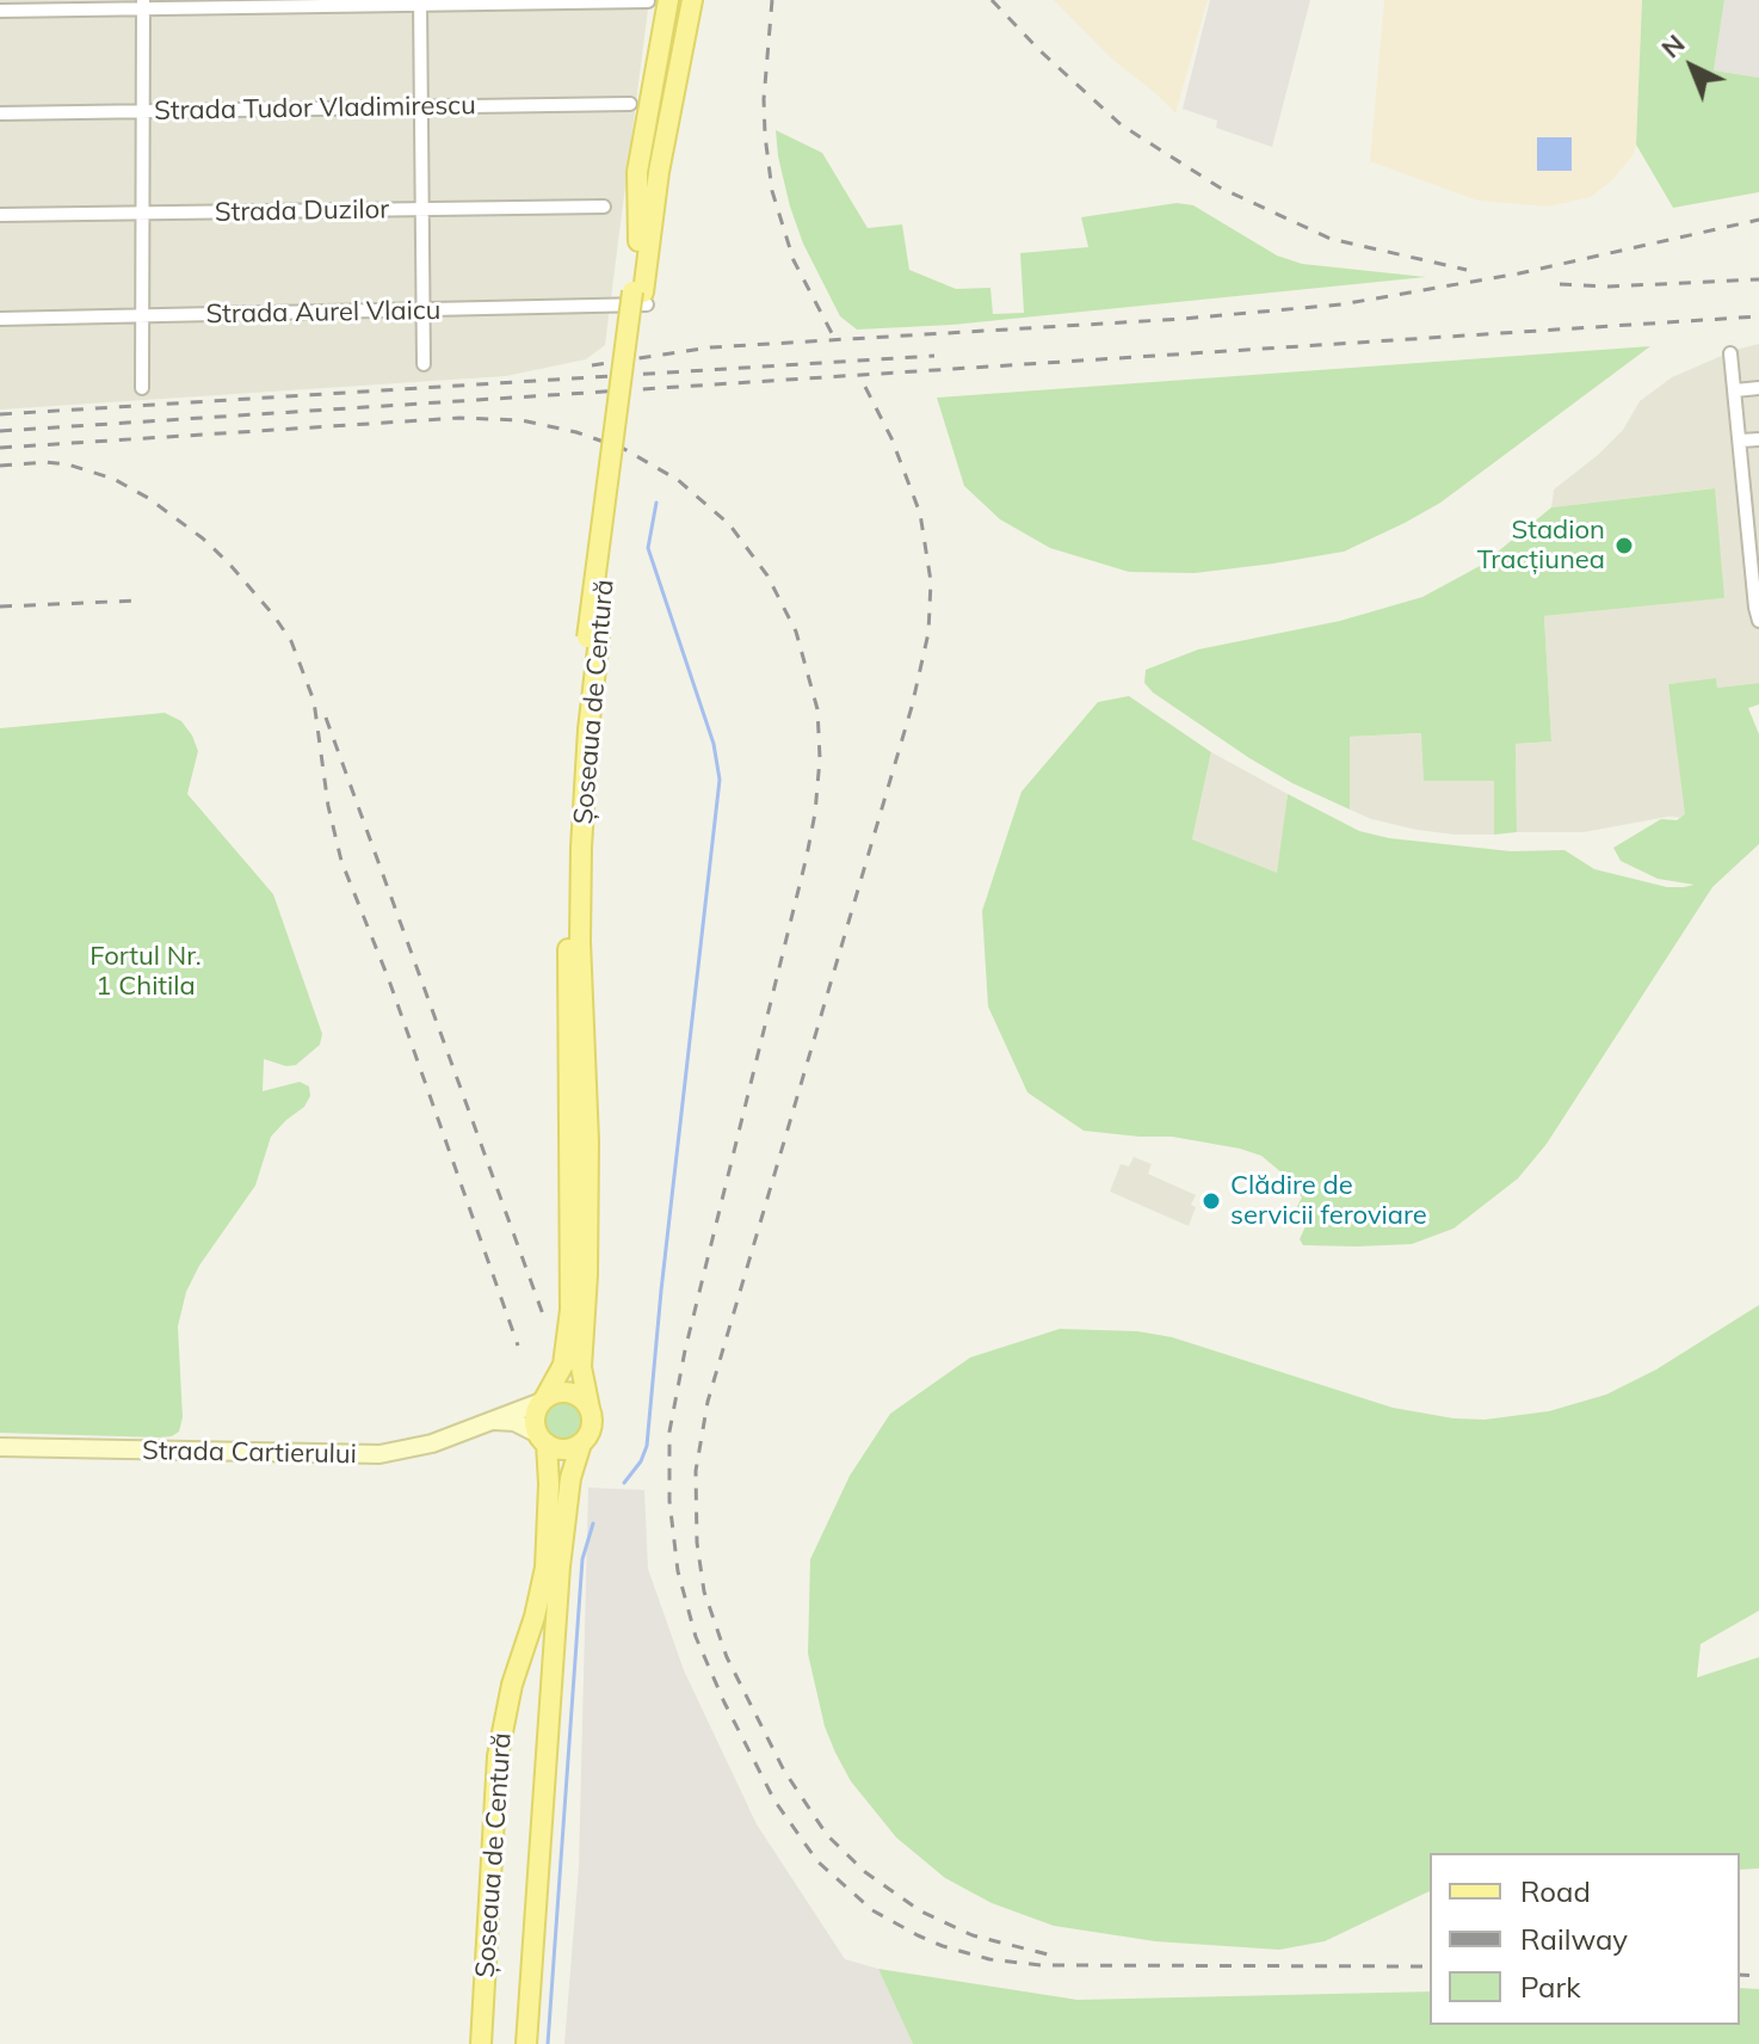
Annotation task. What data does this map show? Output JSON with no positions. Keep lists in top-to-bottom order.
{
  "streets": {
    "main road": ["Șoseaua de Centură"],
    "street": [
      "Strada Tudor Vladimirescu",
      "Strada Duzilor",
      "Strada Aurel Vlaicu",
      "Strada Cartierului"
    ]
  },
  "crossings": [
    ["Strada Aurel Vlaicu", "Șoseaua de Centură"],
    ["Șoseaua de Centură", "Strada Cartierului"]
  ],
  "parks": ["Fortul Nr. 1 Chitila"],
  "places": ["Stadion Tracțiunea", "Clădire de servicii feroviare"],
  "legend": ["Road", "Railway", "Park"],
  "north": "top left"
}
